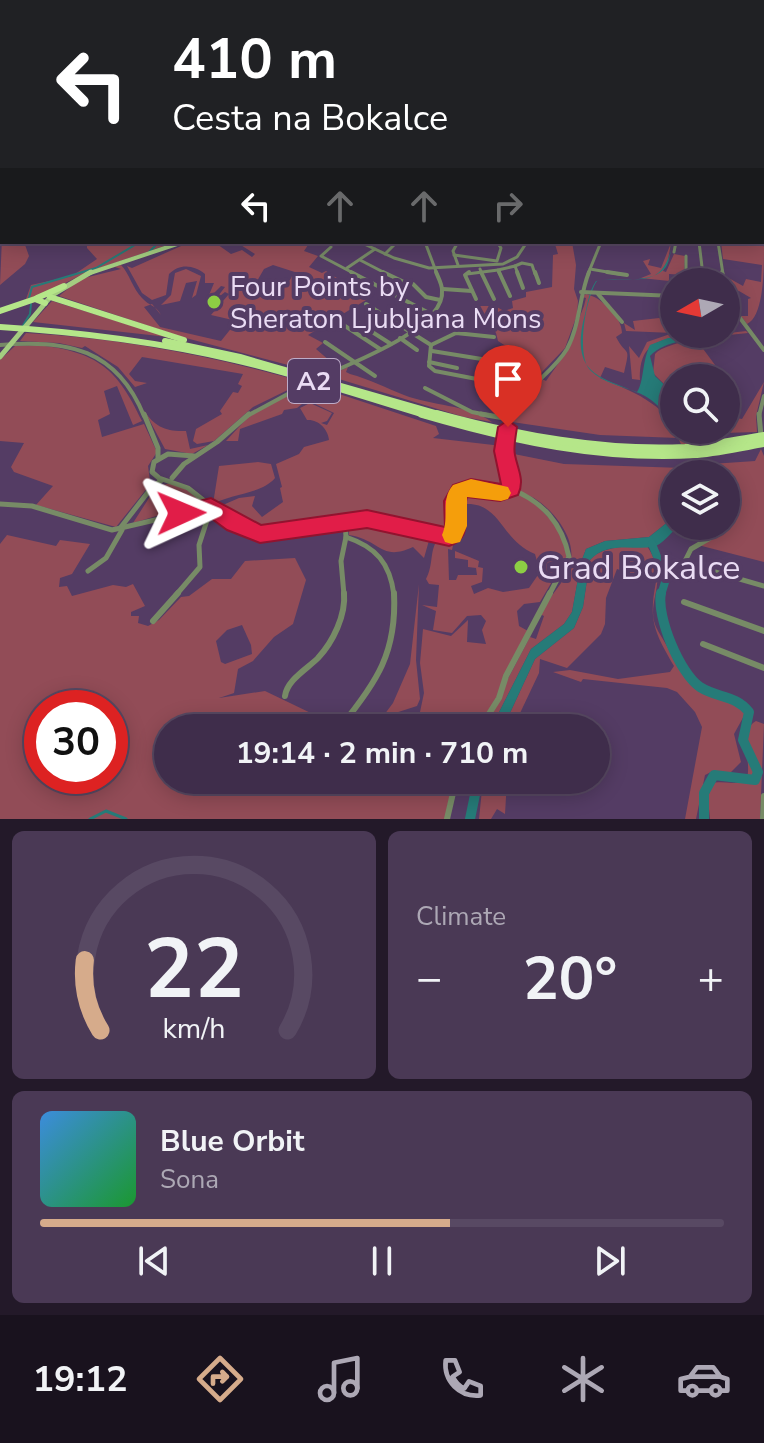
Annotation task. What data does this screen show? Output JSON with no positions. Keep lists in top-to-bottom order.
{
  "streets": {
    "highway": ["A2"]
  },
  "places": ["Four Points by Sheraton Ljubljana Mons", "Grad Bokalce"],
  "north": "left",
  "page": {
    "turn": ["410 m", "Cesta na Bokalce"],
    "limit": "30",
    "trip": "19:14 · 2 min · 710 m",
    "tile": "Climate",
    "heat": ["−", "20°", "+"],
    "song": ["Blue Orbit", "Sona"],
    "tabs": "19:12",
    "gauge": ["22", "km/h"]
  }
}
